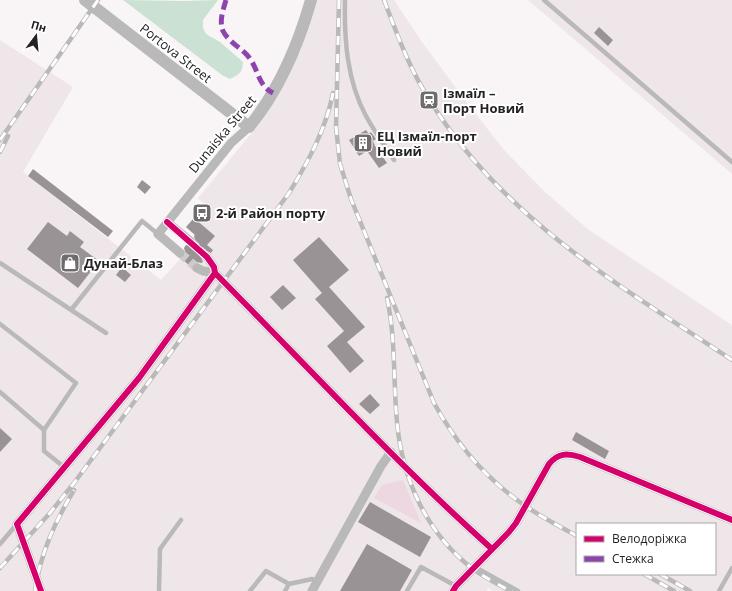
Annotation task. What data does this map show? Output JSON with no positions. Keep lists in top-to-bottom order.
{
  "streets": {
    "street": ["Portova Street", "Dunaiska Street"]
  },
  "crossings": [
    ["Portova Street", "Dunaiska Street"]
  ],
  "places": {
    "station": ["Ізмаїл – Порт Новий"],
    "building": ["ЕЦ Ізмаїл-порт Новий"],
    "bus stop": ["2-й Район порту"],
    "shop": ["Дунай-Блаз"]
  },
  "legend": ["Велодоріжка", "Стежка"],
  "north": "top"
}
